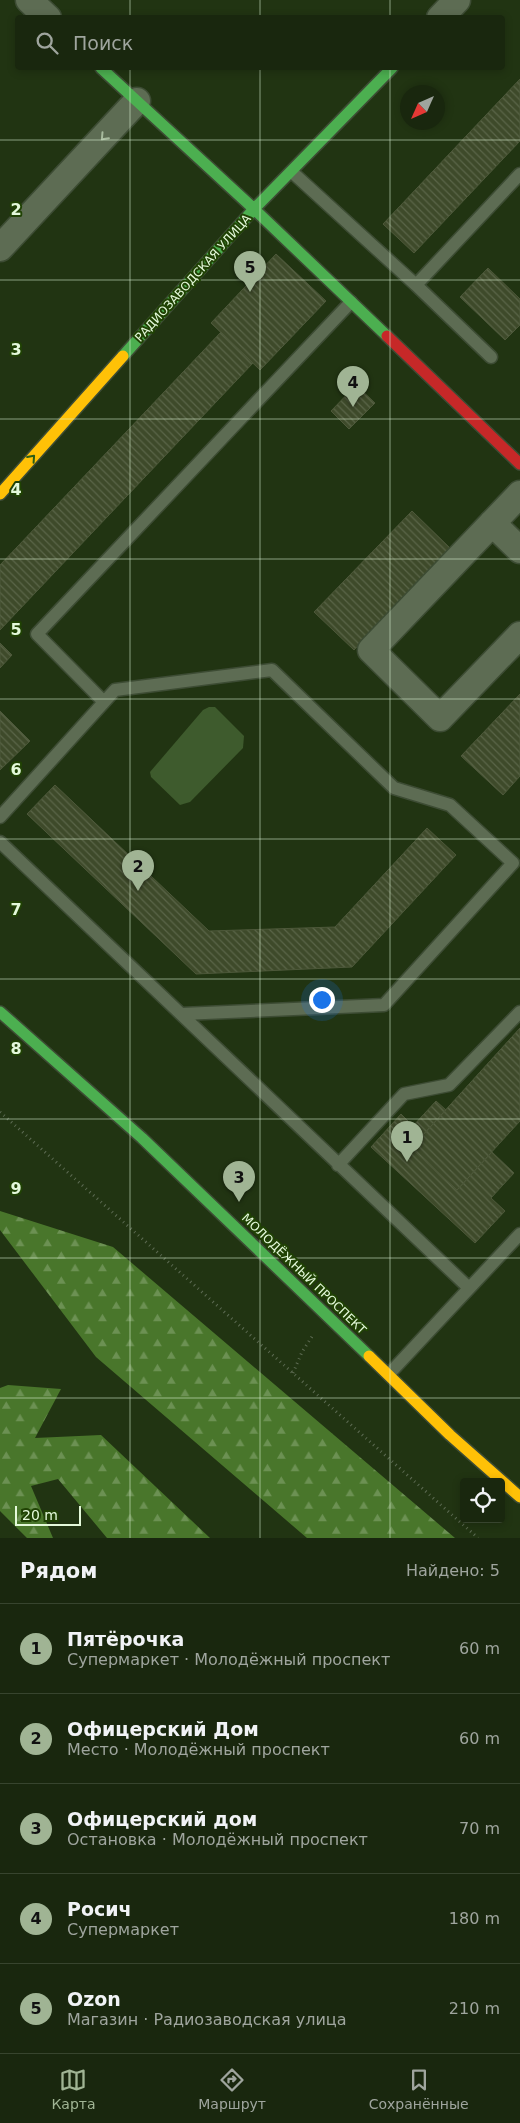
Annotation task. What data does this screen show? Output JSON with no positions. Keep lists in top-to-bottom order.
{
  "streets": {
    "street": ["РАДИОЗАВОДСКАЯ УЛИЦА", "МОЛОДЁЖНЫЙ ПРОСПЕКТ"]
  },
  "one_way": ["РАДИОЗАВОДСКАЯ УЛИЦА"],
  "scale_bar": "20 m",
  "north": "bottom left",
  "page": {
    "search": "Поиск",
    "pins": [
      "5",
      "4",
      "2",
      "1",
      "3"
    ],
    "scale": "20 m",
    "heading": ["Рядом", "Найдено: 5"],
    "list": [
      {
        "mark": "1",
        "name": "Пятёрочка",
        "note": "Супермаркет · Молодёжный проспект",
        "value": "60 m"
      },
      {
        "mark": "2",
        "name": "Офицерский Дом",
        "note": "Место · Молодёжный проспект",
        "value": "60 m"
      },
      {
        "mark": "3",
        "name": "Офицерский дом",
        "note": "Остановка · Молодёжный проспект",
        "value": "70 m"
      },
      {
        "mark": "4",
        "name": "Росич",
        "note": "Супермаркет",
        "value": "180 m"
      },
      {
        "mark": "5",
        "name": "Ozon",
        "note": "Магазин · Радиозаводская улица",
        "value": "210 m"
      }
    ],
    "nav": ["Карта", "Маршрут", "Сохранённые"]
  },
  "grid": {
    "rows": [
      "2",
      "3",
      "4",
      "5",
      "6",
      "7",
      "8",
      "9"
    ]
  }
}
